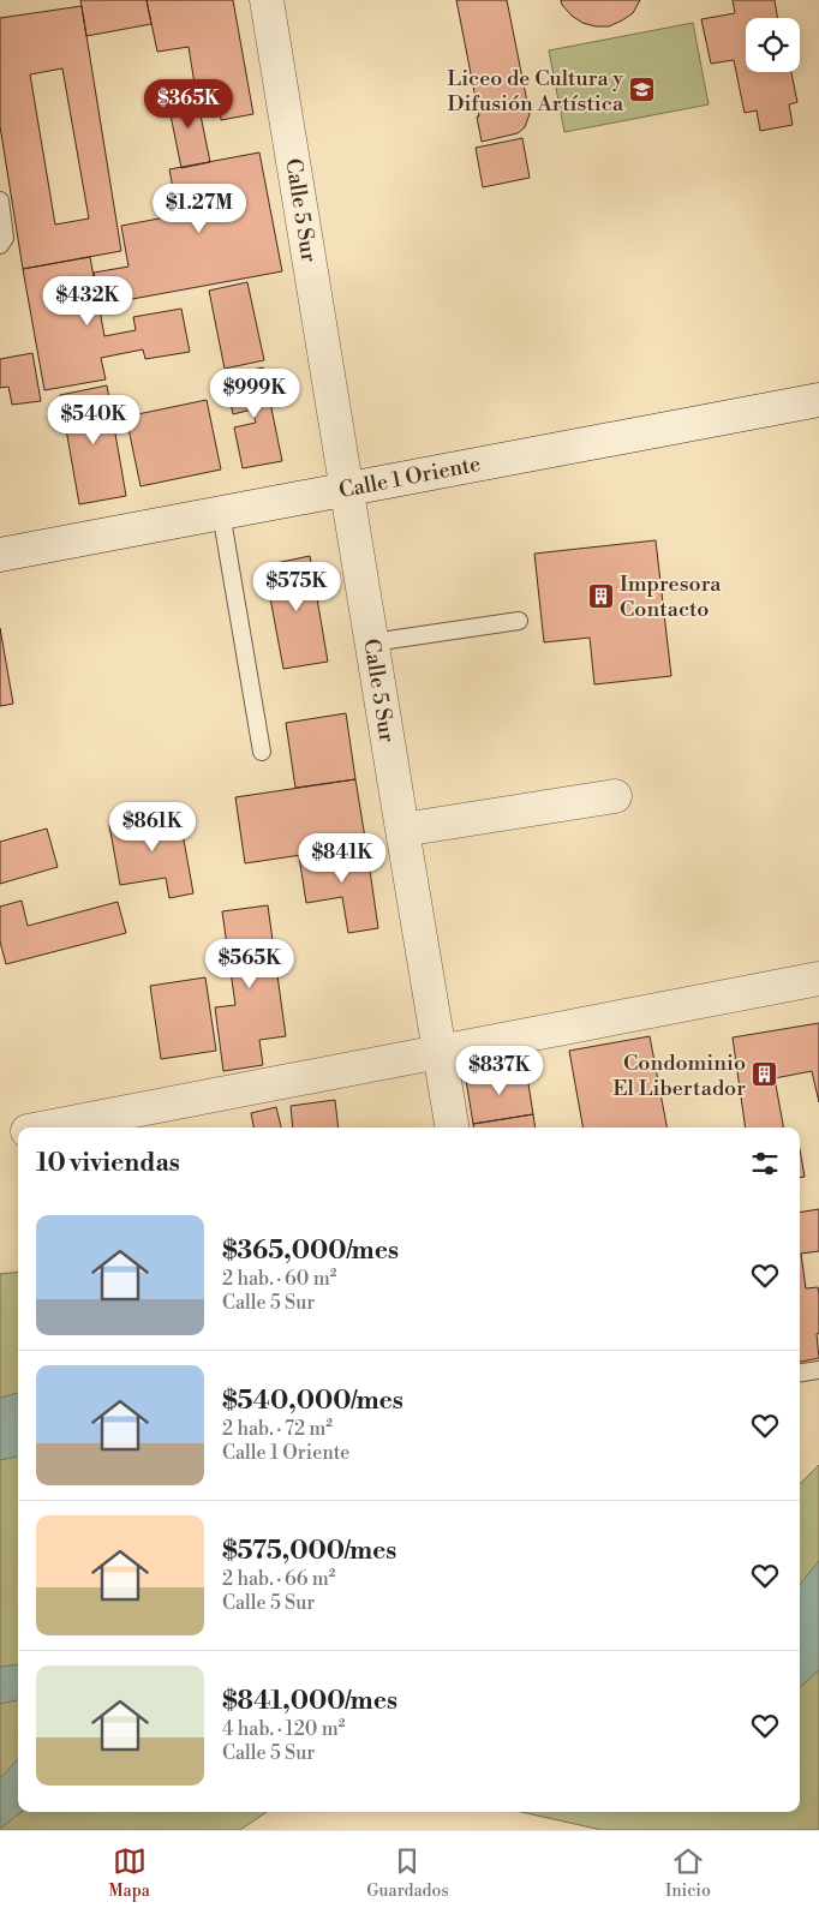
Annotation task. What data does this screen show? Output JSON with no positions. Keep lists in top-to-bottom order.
{
  "streets": {
    "street": ["Calle 5 Sur", "Calle 1 Oriente"]
  },
  "crossings": [
    ["Calle 5 Sur", "Calle 1 Oriente"]
  ],
  "places": {
    "school or university": ["Liceo de Cultura y Difusión Artística"],
    "building": ["Impresora Contacto", "Condominio El Libertador"]
  },
  "page": {
    "price": [
      "$365K",
      "$1.27M",
      "$432K",
      "$999K",
      "$540K",
      "$575K",
      "$861K",
      "$841K",
      "$565K",
      "$837K"
    ],
    "heading": "10 viviendas",
    "list": [
      {
        "name": "$365,000/mes",
        "note": "2 hab. · 60 m² · Calle 5 Sur"
      },
      {
        "name": "$540,000/mes",
        "note": "2 hab. · 72 m² · Calle 1 Oriente"
      },
      {
        "name": "$575,000/mes",
        "note": "2 hab. · 66 m² · Calle 5 Sur"
      },
      {
        "name": "$841,000/mes",
        "note": "4 hab. · 120 m² · Calle 5 Sur"
      }
    ],
    "tabs": ["Mapa", "Guardados", "Inicio"]
  }
}
